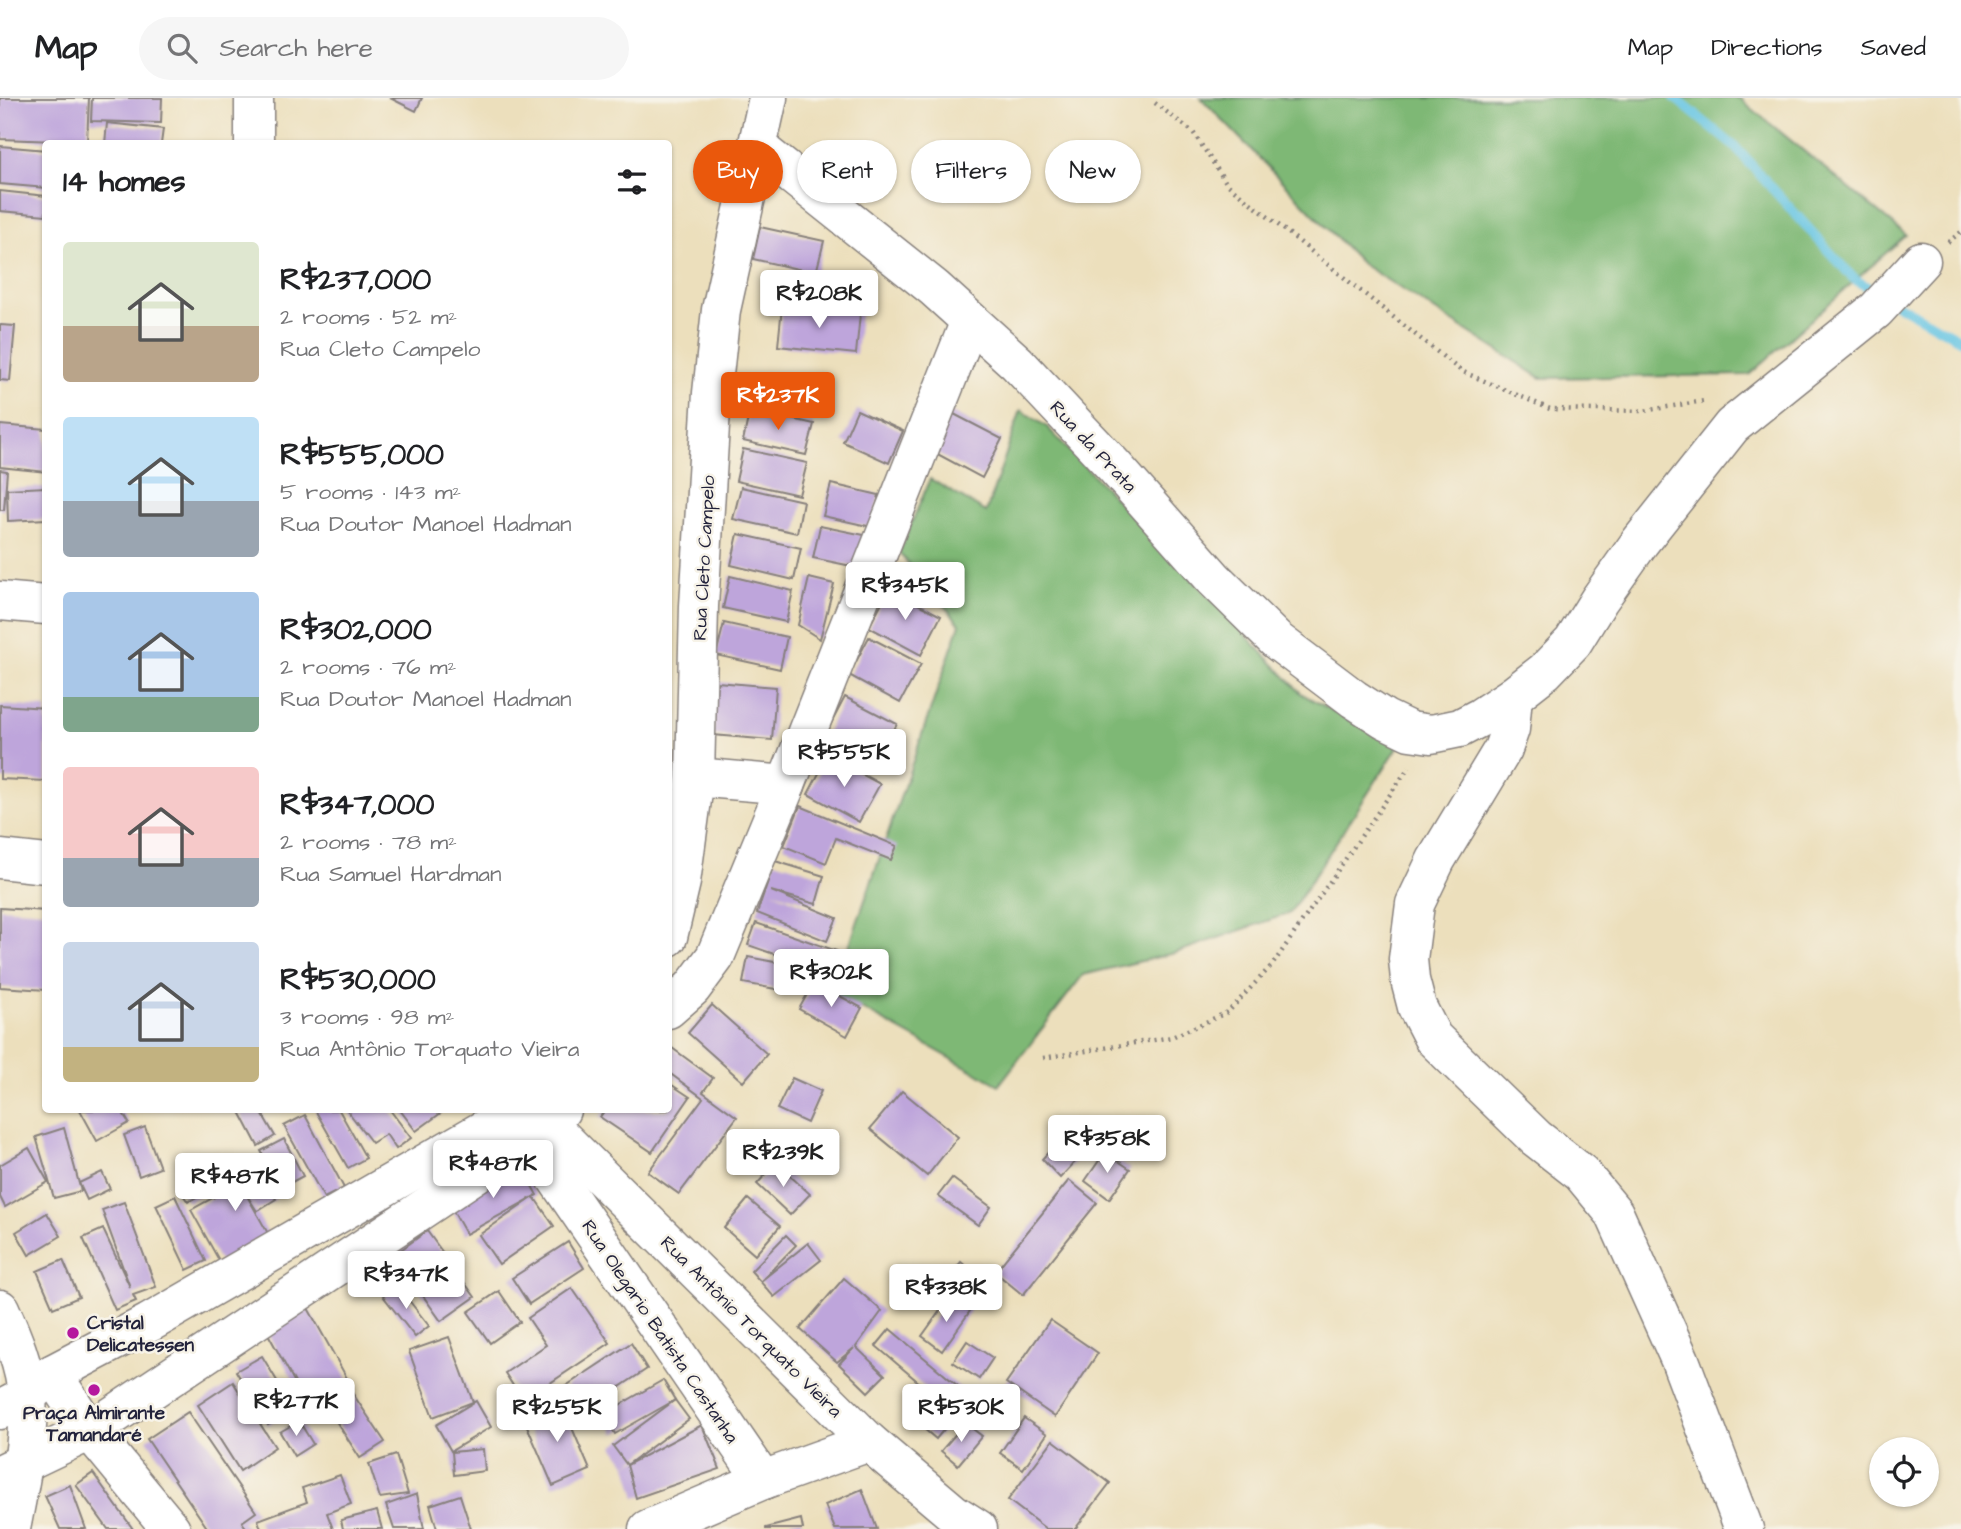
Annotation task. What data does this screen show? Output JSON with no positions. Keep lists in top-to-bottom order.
{
  "streets": {
    "street": [
      "Rua da Prata",
      "Rua Cleto Campelo",
      "Rua Antônio Torquato Vieira",
      "Rua Olegario Batista Castanha"
    ]
  },
  "crossings": [
    ["Rua Antônio Torquato Vieira", "Rua Olegario Batista Castanha"]
  ],
  "places": ["Cristal Delicatessen", "Praça Almirante Tamandaré"],
  "page": {
    "header": "Map",
    "search": "Search here",
    "nav": ["Map", "Directions", "Saved"],
    "chip": [
      "Buy",
      "Rent",
      "Filters",
      "New"
    ],
    "heading": "14 homes",
    "list": [
      {
        "name": "R$237,000",
        "note": "2 rooms · 52 m² · Rua Cleto Campelo"
      },
      {
        "name": "R$555,000",
        "note": "5 rooms · 143 m² · Rua Doutor Manoel Hadman"
      },
      {
        "name": "R$302,000",
        "note": "2 rooms · 76 m² · Rua Doutor Manoel Hadman"
      },
      {
        "name": "R$347,000",
        "note": "2 rooms · 78 m² · Rua Samuel Hardman"
      },
      {
        "name": "R$530,000",
        "note": "3 rooms · 98 m² · Rua Antônio Torquato Vieira"
      }
    ],
    "price": [
      "R$208K",
      "R$237K",
      "R$345K",
      "R$555K",
      "R$302K",
      "R$358K",
      "R$239K",
      "R$487K",
      "R$487K",
      "R$347K",
      "R$338K",
      "R$277K",
      "R$255K",
      "R$530K"
    ]
  }
}
